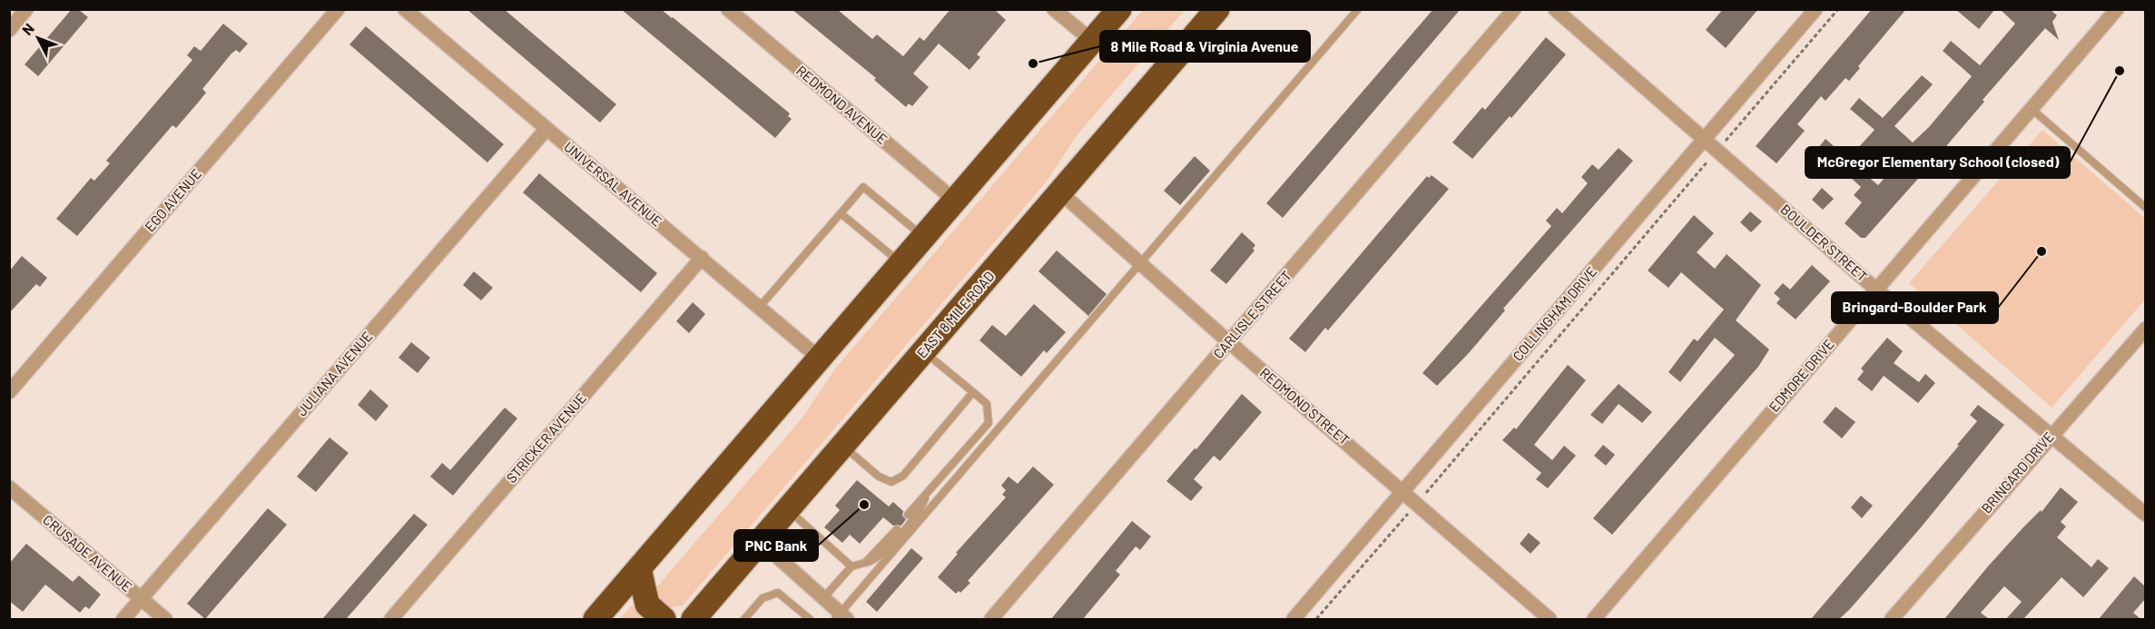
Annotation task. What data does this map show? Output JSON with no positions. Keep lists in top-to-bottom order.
{
  "streets": {
    "highway": ["EAST 8 MILE ROAD"],
    "street": [
      "REDMOND AVENUE",
      "UNIVERSAL AVENUE",
      "EGO AVENUE",
      "BOULDER STREET",
      "COLLINGHAM DRIVE",
      "CARLISLE STREET",
      "JULIANA AVENUE",
      "EDMORE DRIVE",
      "REDMOND STREET",
      "STRICKER AVENUE",
      "BRINGARD DRIVE",
      "CRUSADE AVENUE"
    ]
  },
  "crossings": [
    ["UNIVERSAL AVENUE", "JULIANA AVENUE"],
    ["UNIVERSAL AVENUE", "STRICKER AVENUE"],
    ["BOULDER STREET", "COLLINGHAM DRIVE"],
    ["BOULDER STREET", "EDMORE DRIVE"],
    ["BOULDER STREET", "BRINGARD DRIVE"],
    ["COLLINGHAM DRIVE", "REDMOND STREET"],
    ["EAST 8 MILE ROAD", "REDMOND STREET"],
    ["CARLISLE STREET", "REDMOND STREET"],
    ["JULIANA AVENUE", "CRUSADE AVENUE"]
  ],
  "places": [
    "8 Mile Road & Virginia Avenue",
    "McGregor Elementary School (closed)",
    "Bringard-Boulder Park",
    "PNC Bank"
  ],
  "north": "top left"
}
